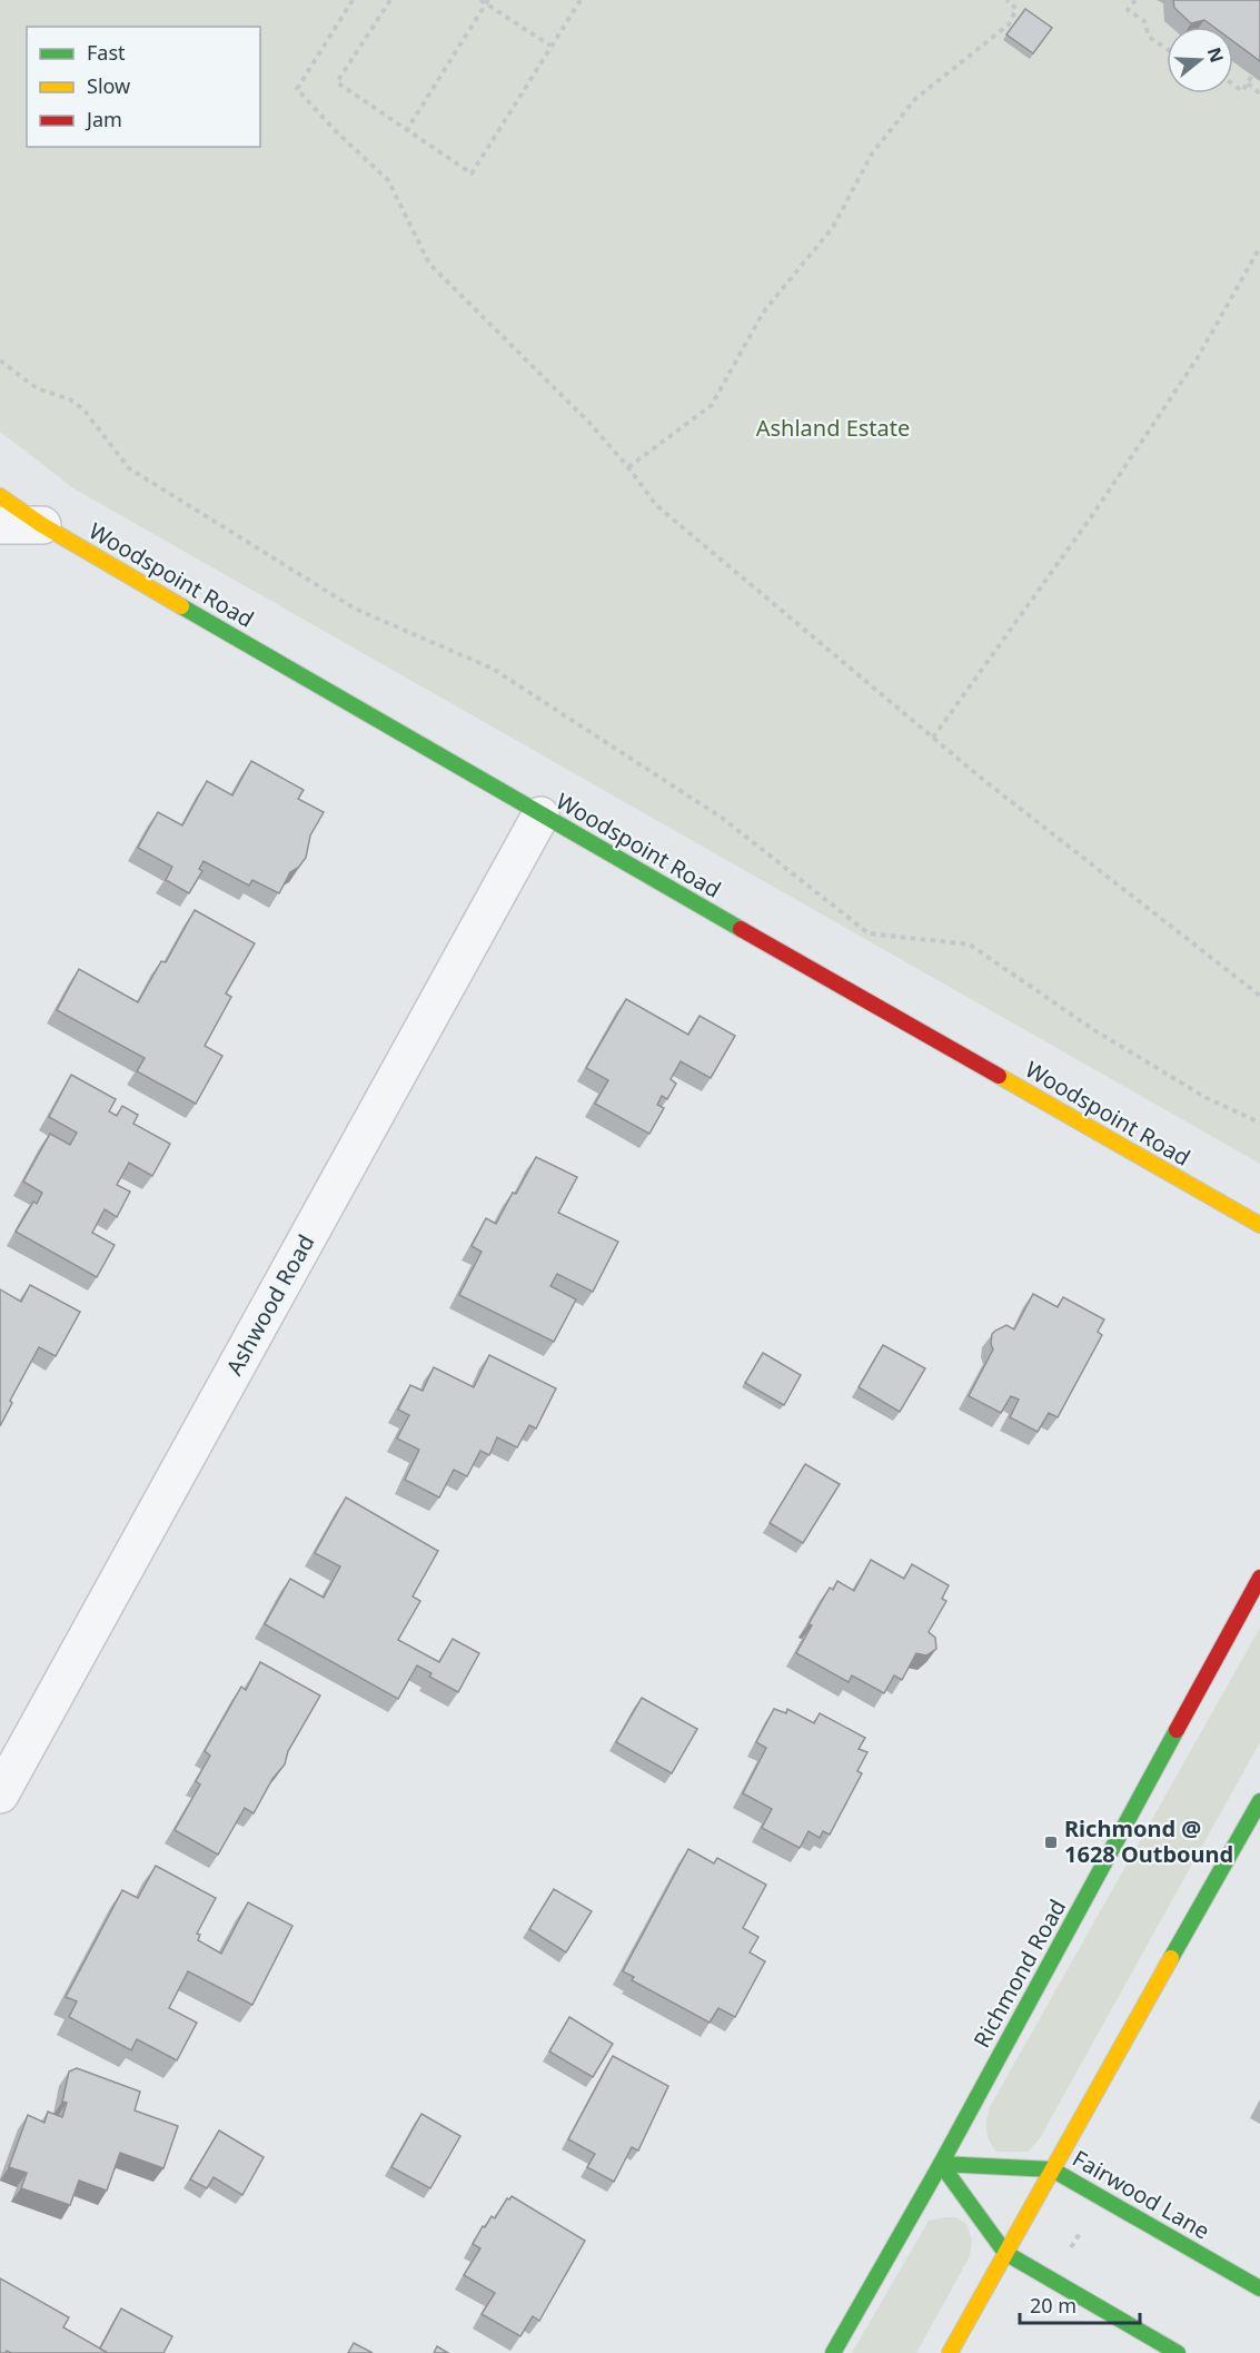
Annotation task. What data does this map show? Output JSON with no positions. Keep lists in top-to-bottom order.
{
  "streets": {
    "street": [
      "Woodspoint Road",
      "Ashwood Road",
      "Richmond Road",
      "Fairwood Lane"
    ]
  },
  "crossings": [
    ["Woodspoint Road", "Ashwood Road"],
    ["Richmond Road", "Fairwood Lane"]
  ],
  "parks": ["Ashland Estate"],
  "places": {
    "transit": ["Richmond @ 1628 Outbound"]
  },
  "legend": ["Fast", "Slow", "Jam"],
  "scale_bar": "20 m",
  "north": "right"
}
